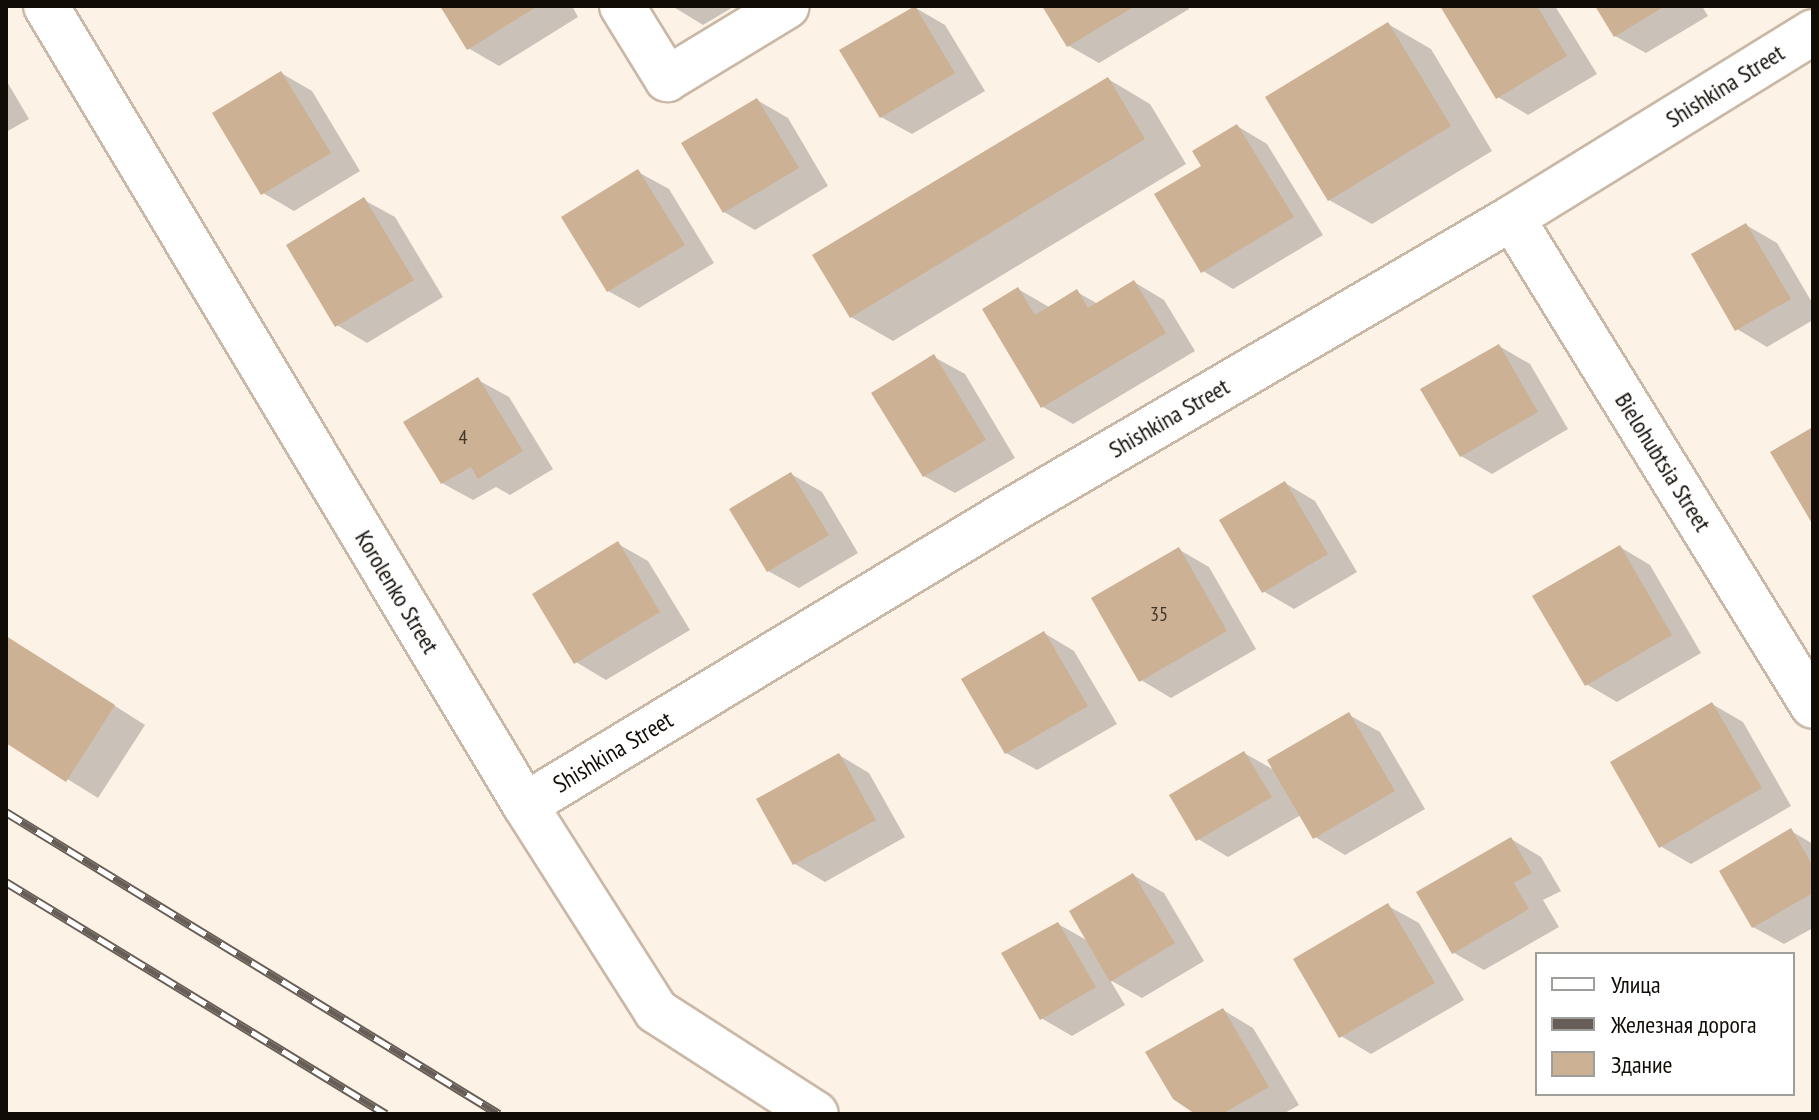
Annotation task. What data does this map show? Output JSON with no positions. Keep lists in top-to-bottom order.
{
  "streets": {
    "street": ["Shishkina Street", "Bielohubtsia Street", "Korolenko Street"]
  },
  "crossings": [
    ["Shishkina Street", "Bielohubtsia Street"],
    ["Shishkina Street", "Korolenko Street"]
  ],
  "house_numbers": ["4", "35"],
  "legend": ["Улица", "Железная дорога", "Здание"]
}
